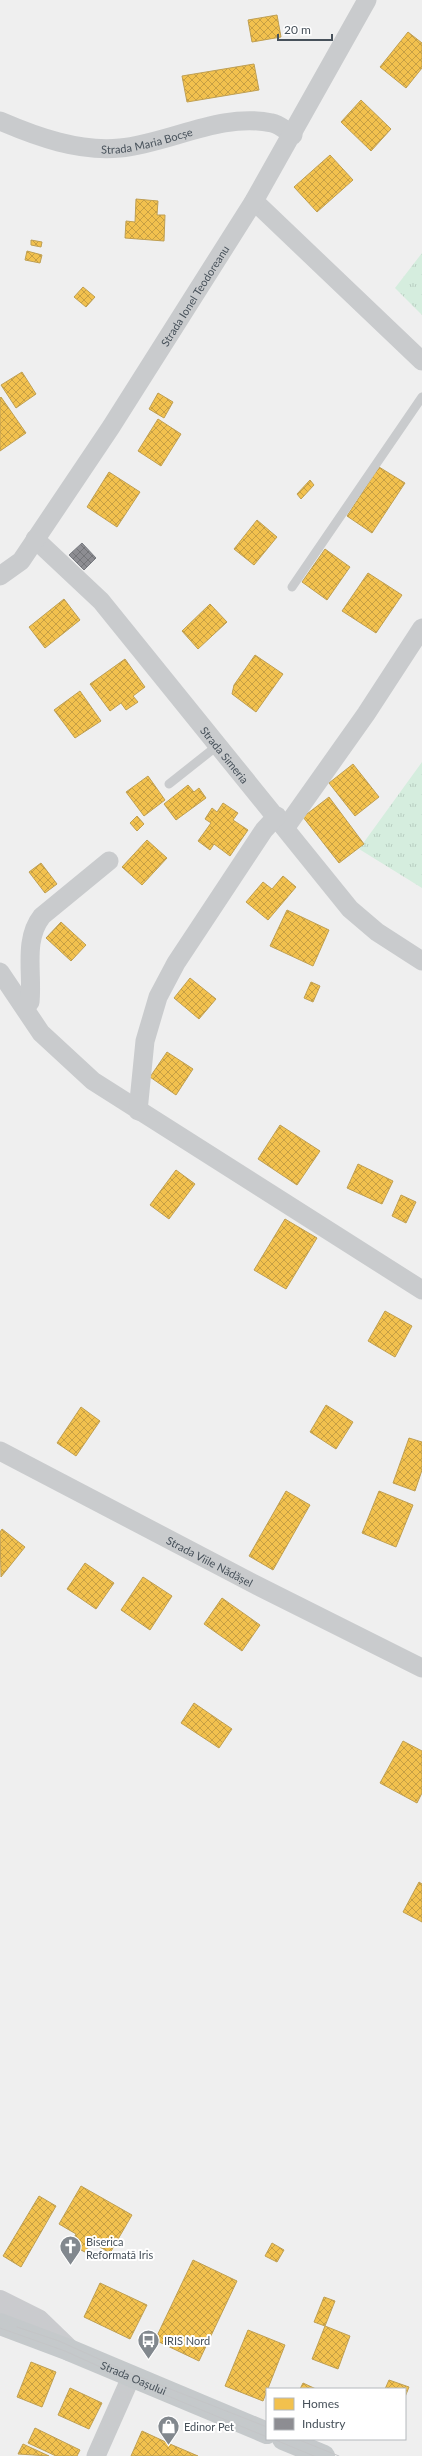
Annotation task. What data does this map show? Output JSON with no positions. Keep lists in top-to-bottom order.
{
  "streets": {
    "main road": ["Strada Oașului"],
    "street": [
      "Strada Maria Bocșe",
      "Strada Ionel Teodoreanu",
      "Strada Simeria",
      "Strada Viile Nădășel"
    ]
  },
  "crossings": [
    ["Strada Maria Bocșe", "Strada Ionel Teodoreanu"],
    ["Strada Ionel Teodoreanu", "Strada Simeria"]
  ],
  "places": {
    "church": ["Biserica Reformată Iris"],
    "bus stop": ["IRIS Nord"],
    "shop": ["Edinor Pet"]
  },
  "legend": ["Homes", "Industry"],
  "scale_bar": "20 m"
}
